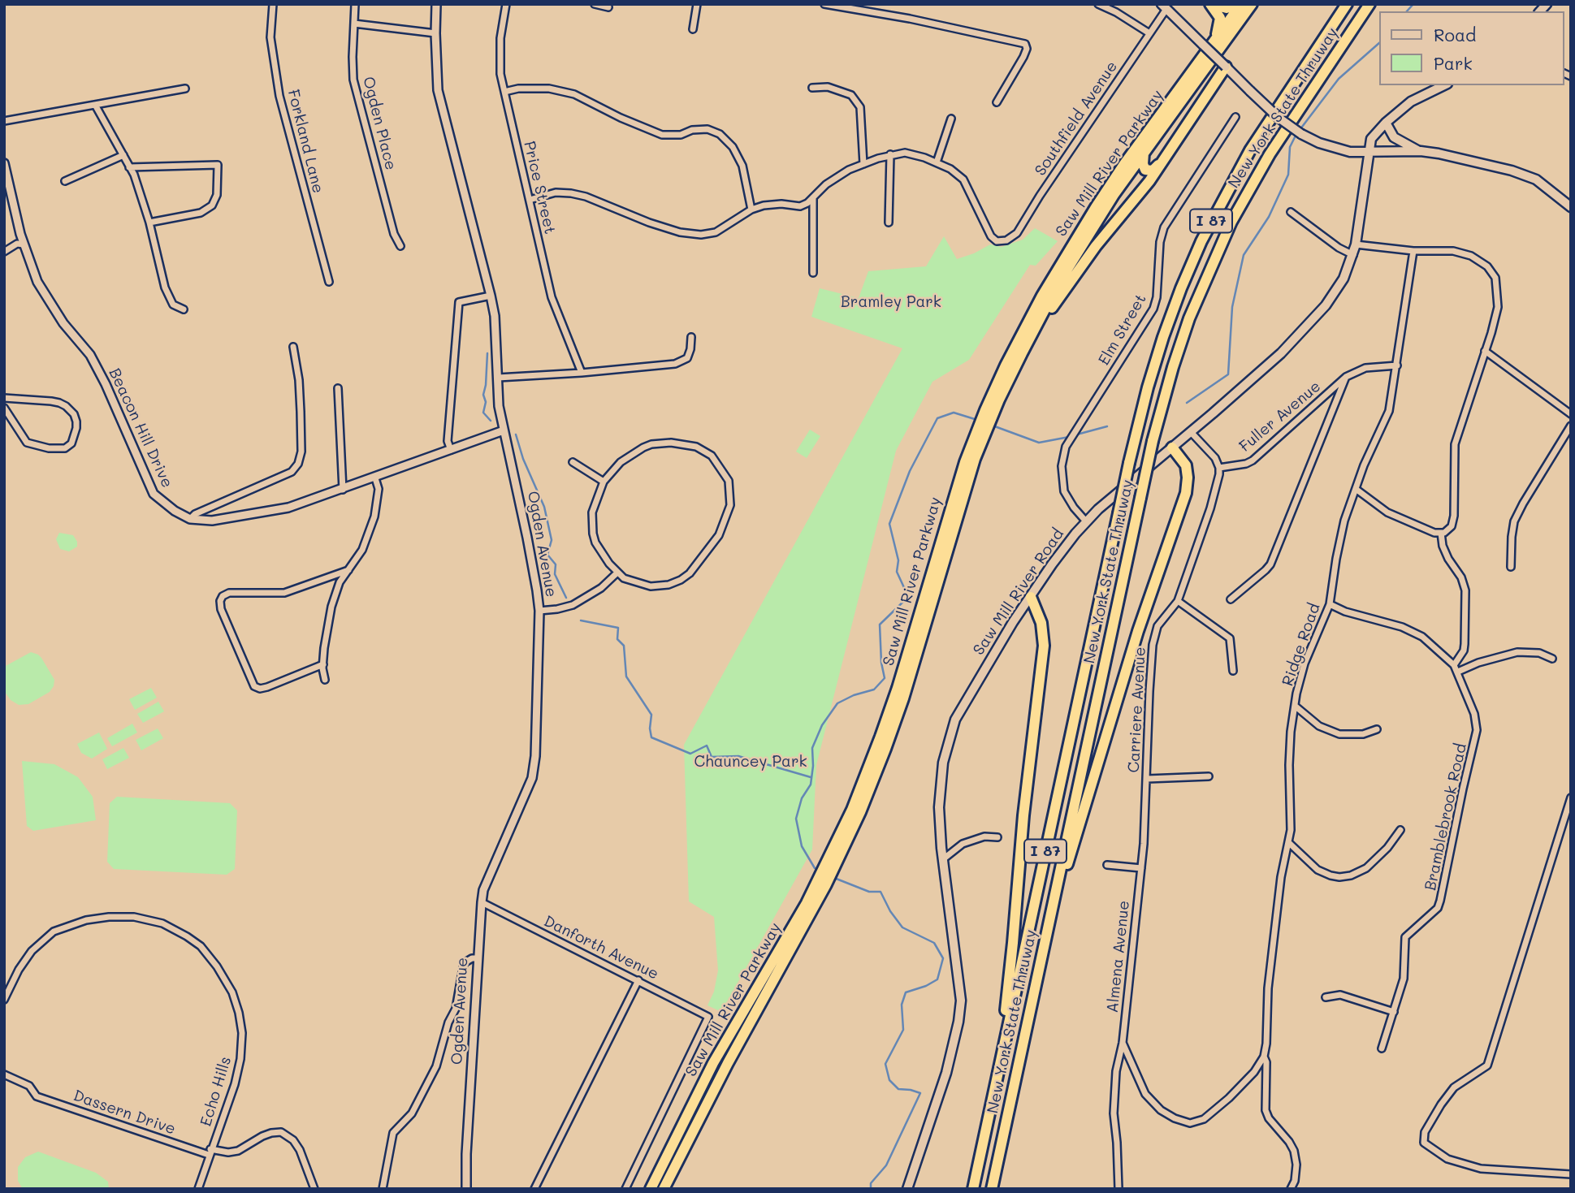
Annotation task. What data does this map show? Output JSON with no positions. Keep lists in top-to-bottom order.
{
  "streets": {
    "highway": ["New York State Thruway", "Saw Mill River Parkway", "I 87"],
    "main road": ["Saw Mill River Road"],
    "street": [
      "Southfield Avenue",
      "Ogden Place",
      "Forkland Lane",
      "Price Street",
      "Elm Street",
      "Fuller Avenue",
      "Beacon Hill Drive",
      "Ogden Avenue",
      "Ridge Road",
      "Carriere Avenue",
      "Bramblebrook Road",
      "Danforth Avenue",
      "Almena Avenue",
      "Echo Hills",
      "Dassern Drive"
    ]
  },
  "crossings": [
    ["Elm Street", "Saw Mill River Road"],
    ["Fuller Avenue", "Ridge Road"],
    ["Fuller Avenue", "Carriere Avenue"],
    ["Ogden Avenue", "Danforth Avenue"],
    ["Ridge Road", "Bramblebrook Road"],
    ["Carriere Avenue", "Almena Avenue"],
    ["Echo Hills", "Dassern Drive"]
  ],
  "parks": ["Bramley Park", "Chauncey Park"],
  "legend": ["Road", "Park"]
}
